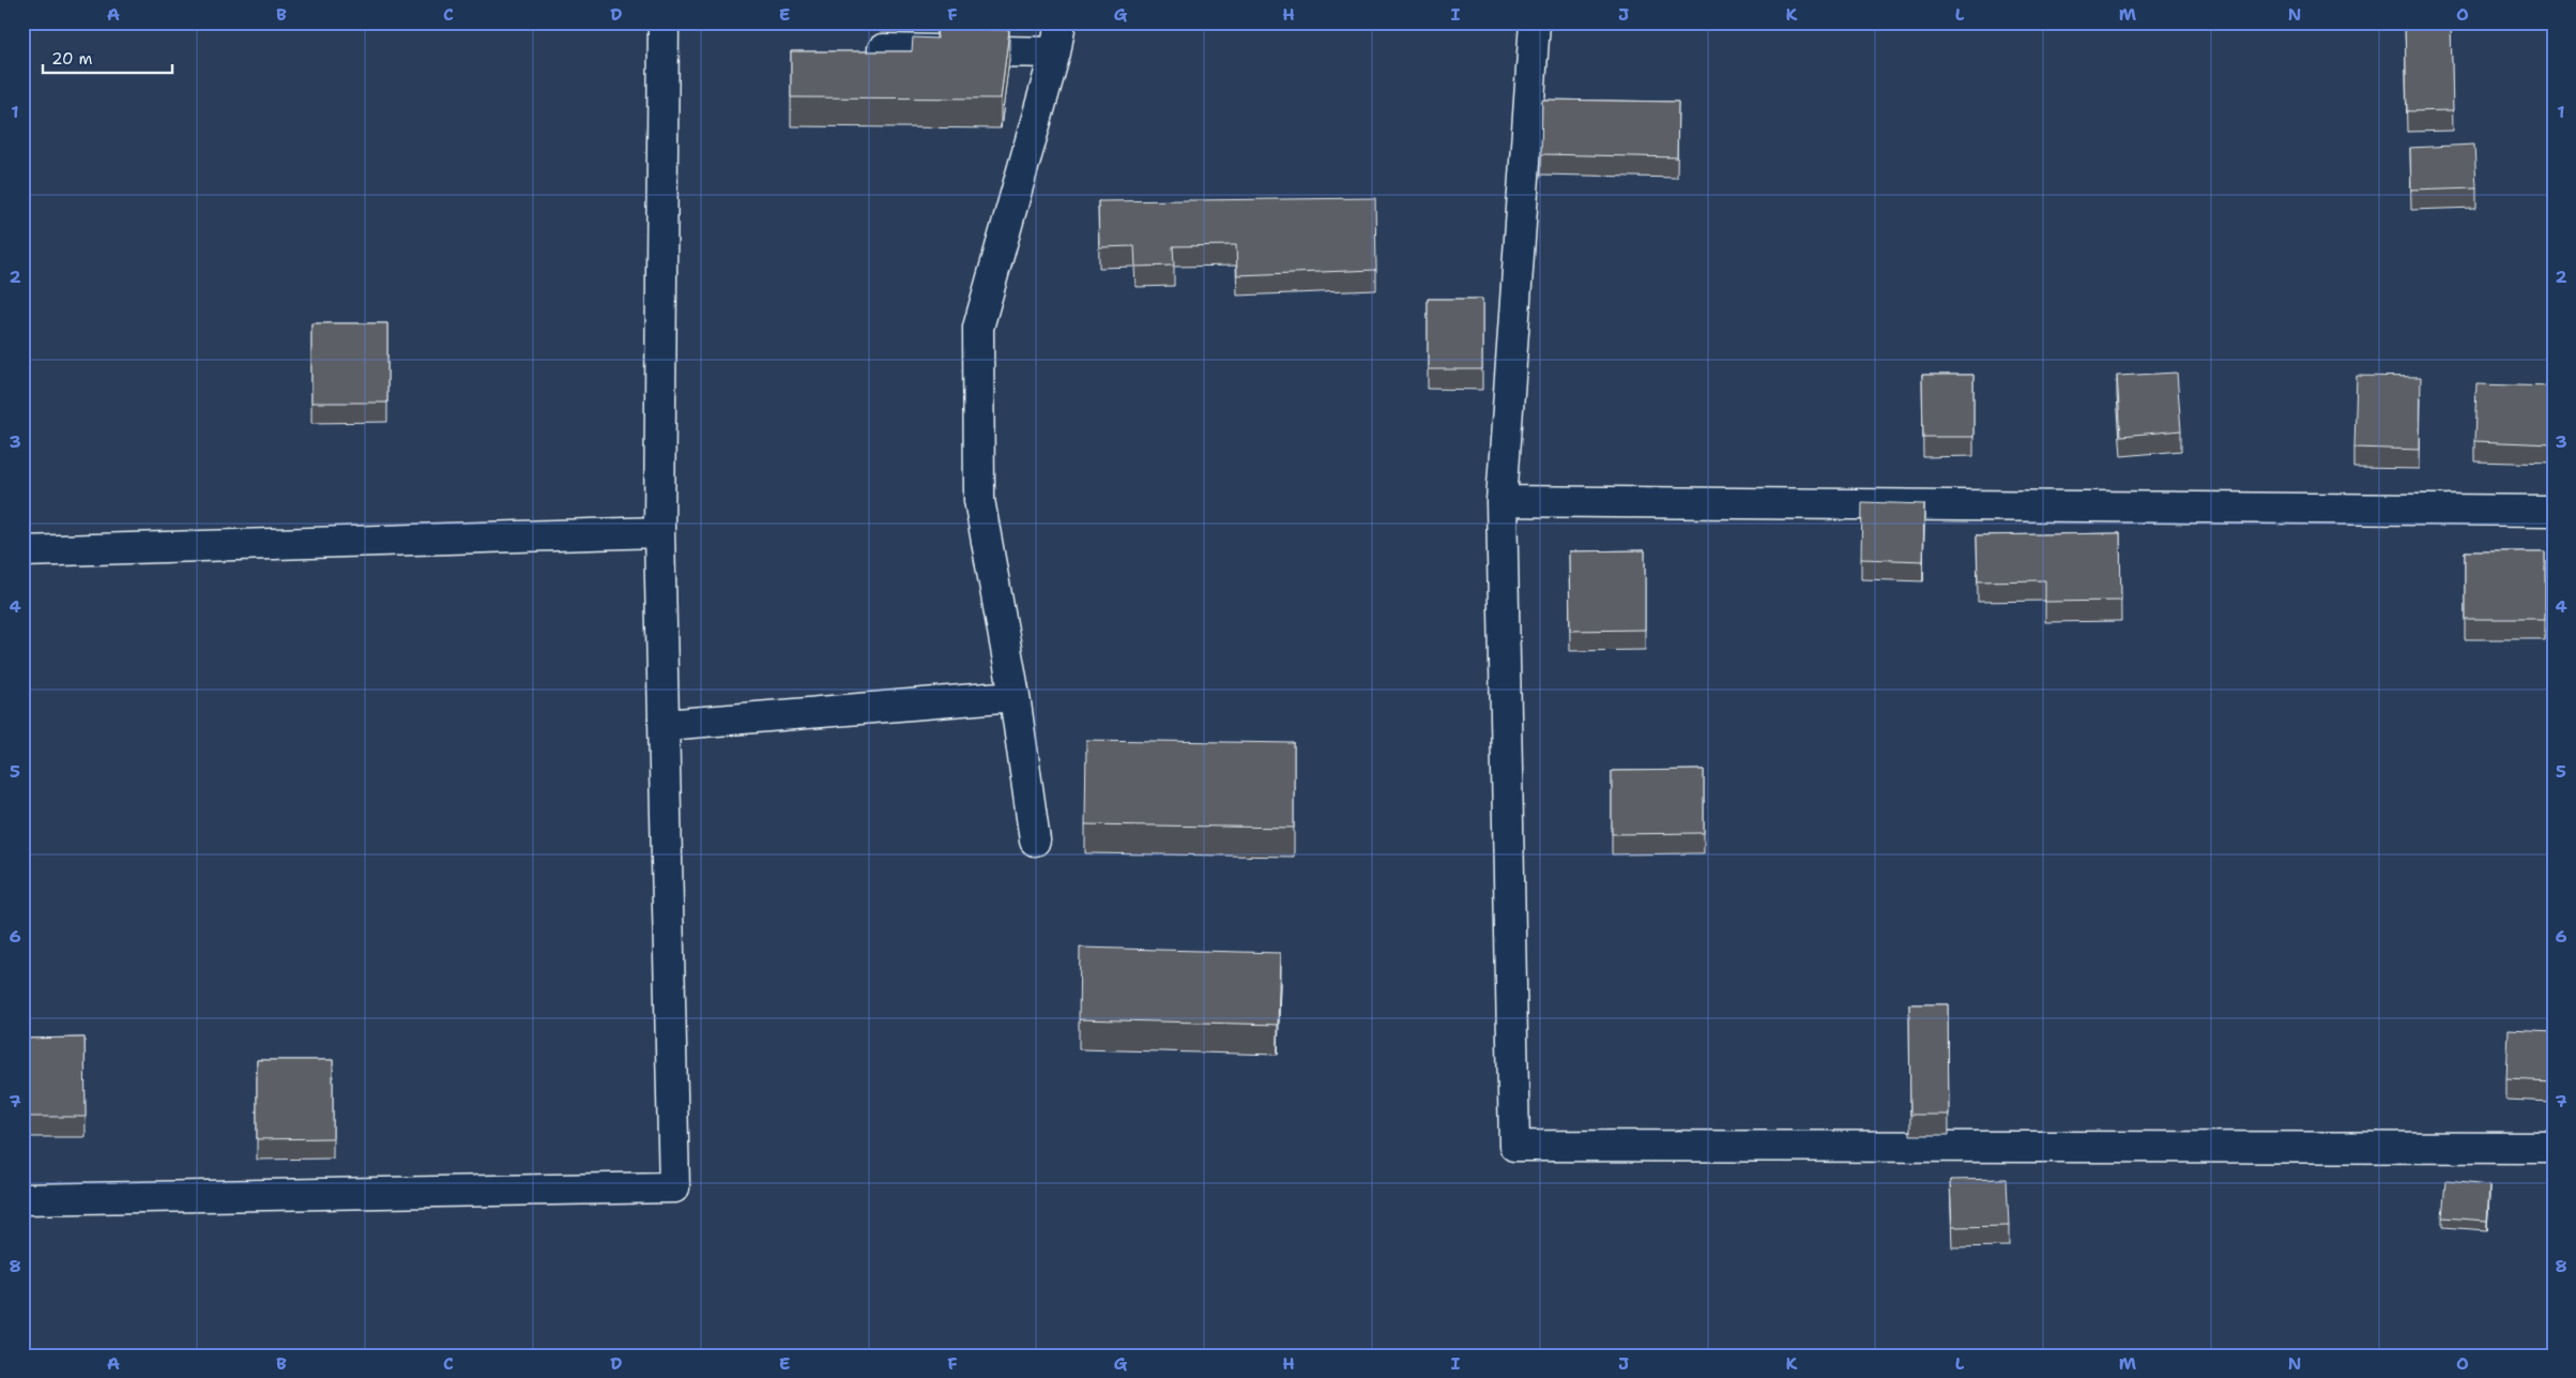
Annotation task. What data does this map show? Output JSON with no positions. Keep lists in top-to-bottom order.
{
  "scale_bar": "20 m",
  "grid": {
    "columns": [
      "A",
      "B",
      "C",
      "D",
      "E",
      "F",
      "G",
      "H",
      "I",
      "J",
      "K",
      "L",
      "M",
      "N",
      "O"
    ],
    "rows": [
      "1",
      "2",
      "3",
      "4",
      "5",
      "6",
      "7",
      "8"
    ]
  }
}
